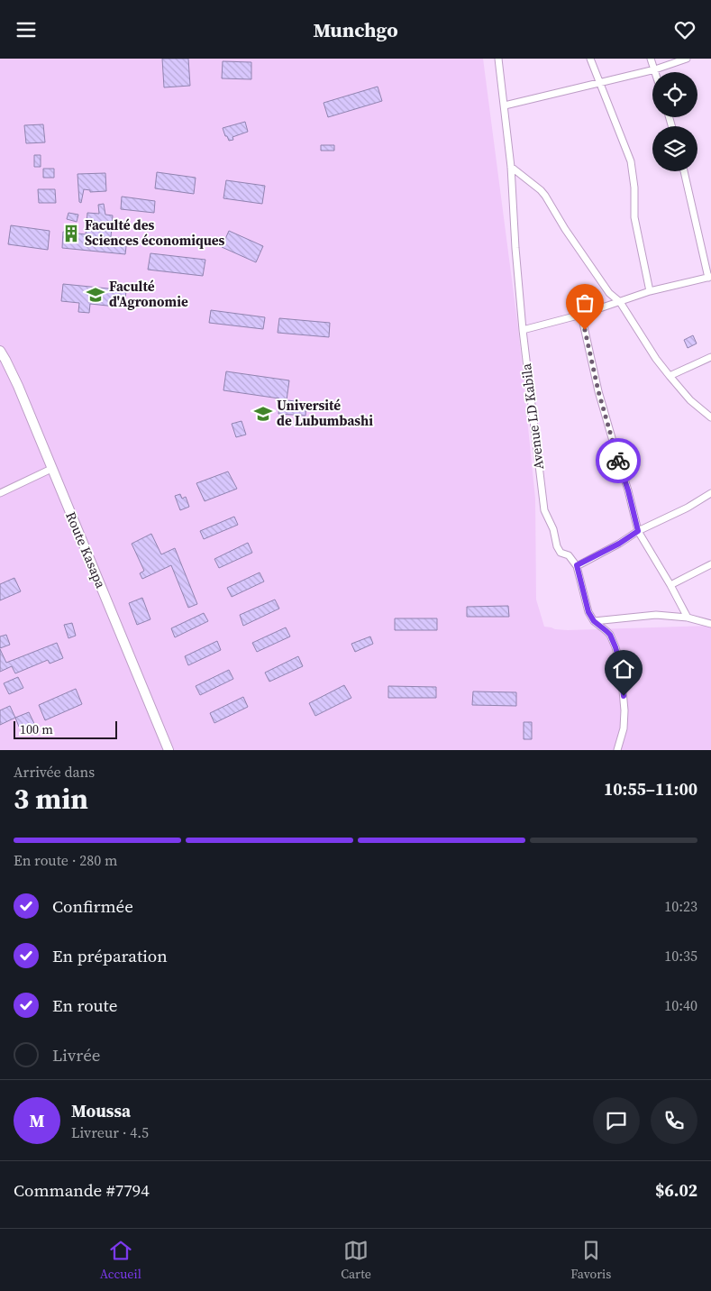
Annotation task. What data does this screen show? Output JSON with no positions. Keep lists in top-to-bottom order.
{
  "streets": {
    "main road": ["Route Kasapa"],
    "street": ["Avenue LD Kabila"]
  },
  "places": {
    "building": ["Faculté des Sciences économiques"],
    "school or university": ["Faculté d'Agronomie", "Université de Lubumbashi"]
  },
  "scale_bar": "100 m",
  "page": {
    "header": "Munchgo",
    "scale": "100 m",
    "heading": ["3 min", "Arrivée dans", "10:55–11:00"],
    "panel": [
      "Moussa",
      "Livreur · 4.5",
      "Commande #7794",
      "$6.02"
    ],
    "bar": "En route · 280 m",
    "list": [
      ["Confirmée", "10:23"],
      ["En préparation", "10:35"],
      ["En route", "10:40"],
      "Livrée"
    ],
    "round": "M",
    "tabs": ["Accueil", "Carte", "Favoris"]
  }
}
